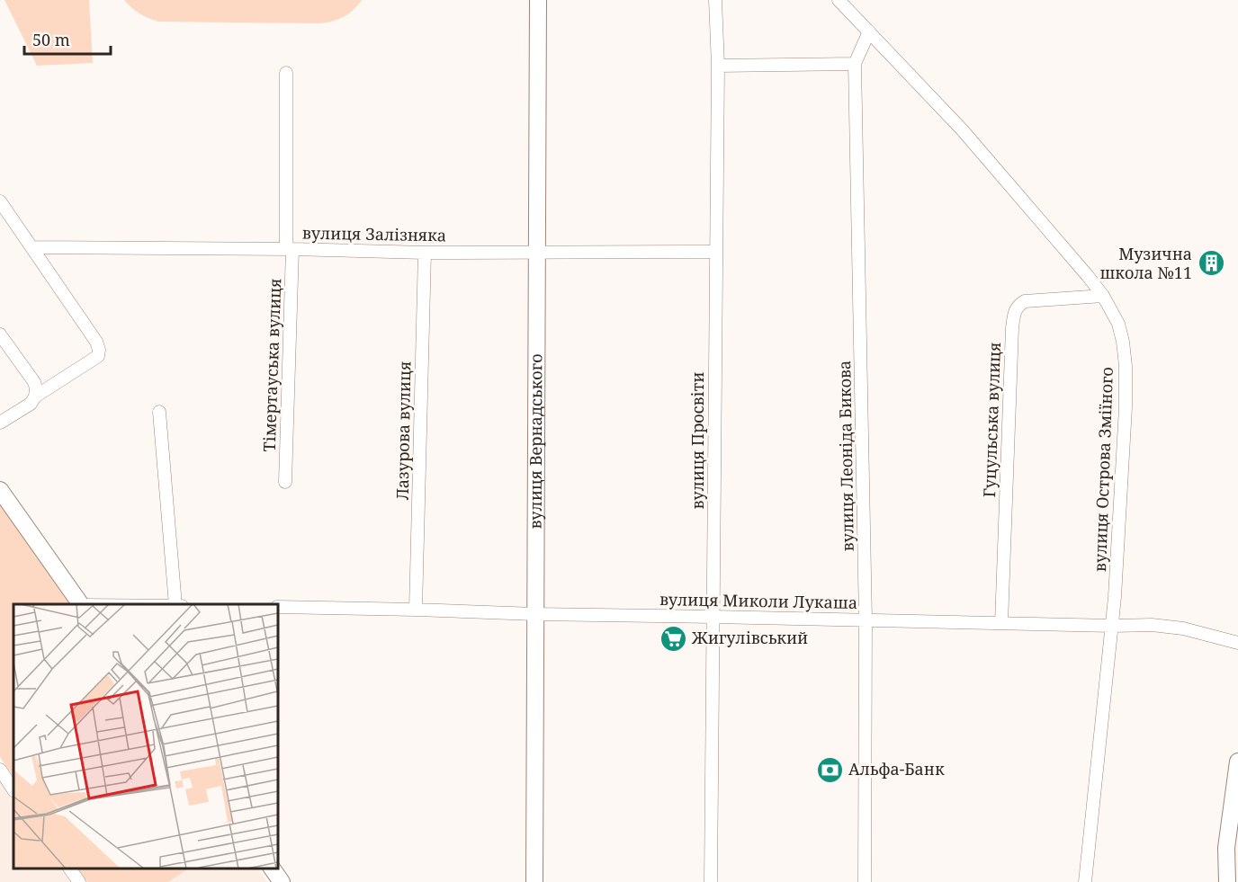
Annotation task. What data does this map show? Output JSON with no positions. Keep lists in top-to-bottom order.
{
  "streets": {
    "street": [
      "вулиця Залізняка",
      "Тімертауська вулиця",
      "Гуцульська вулиця",
      "Лазурова вулиця",
      "вулиця Просвіти",
      "вулиця Вернадського",
      "вулиця Леоніда Бикова",
      "вулиця Острова Зміїного",
      "вулиця Миколи Лукаша"
    ]
  },
  "crossings": [
    ["вулиця Залізняка", "Тімертауська вулиця"],
    ["вулиця Залізняка", "Лазурова вулиця"],
    ["вулиця Залізняка", "вулиця Просвіти"],
    ["вулиця Залізняка", "вулиця Вернадського"],
    ["Гуцульська вулиця", "вулиця Острова Зміїного"],
    ["Гуцульська вулиця", "вулиця Миколи Лукаша"],
    ["Лазурова вулиця", "вулиця Миколи Лукаша"],
    ["вулиця Просвіти", "вулиця Миколи Лукаша"],
    ["вулиця Вернадського", "вулиця Миколи Лукаша"],
    ["вулиця Леоніда Бикова", "вулиця Острова Зміїного"],
    ["вулиця Леоніда Бикова", "вулиця Миколи Лукаша"],
    ["вулиця Острова Зміїного", "вулиця Миколи Лукаша"]
  ],
  "places": {
    "building": ["Музична школа №11"],
    "supermarket": ["Жигулівський"],
    "bank": ["Альфа-Банк"]
  },
  "scale_bar": "50 m"
}
